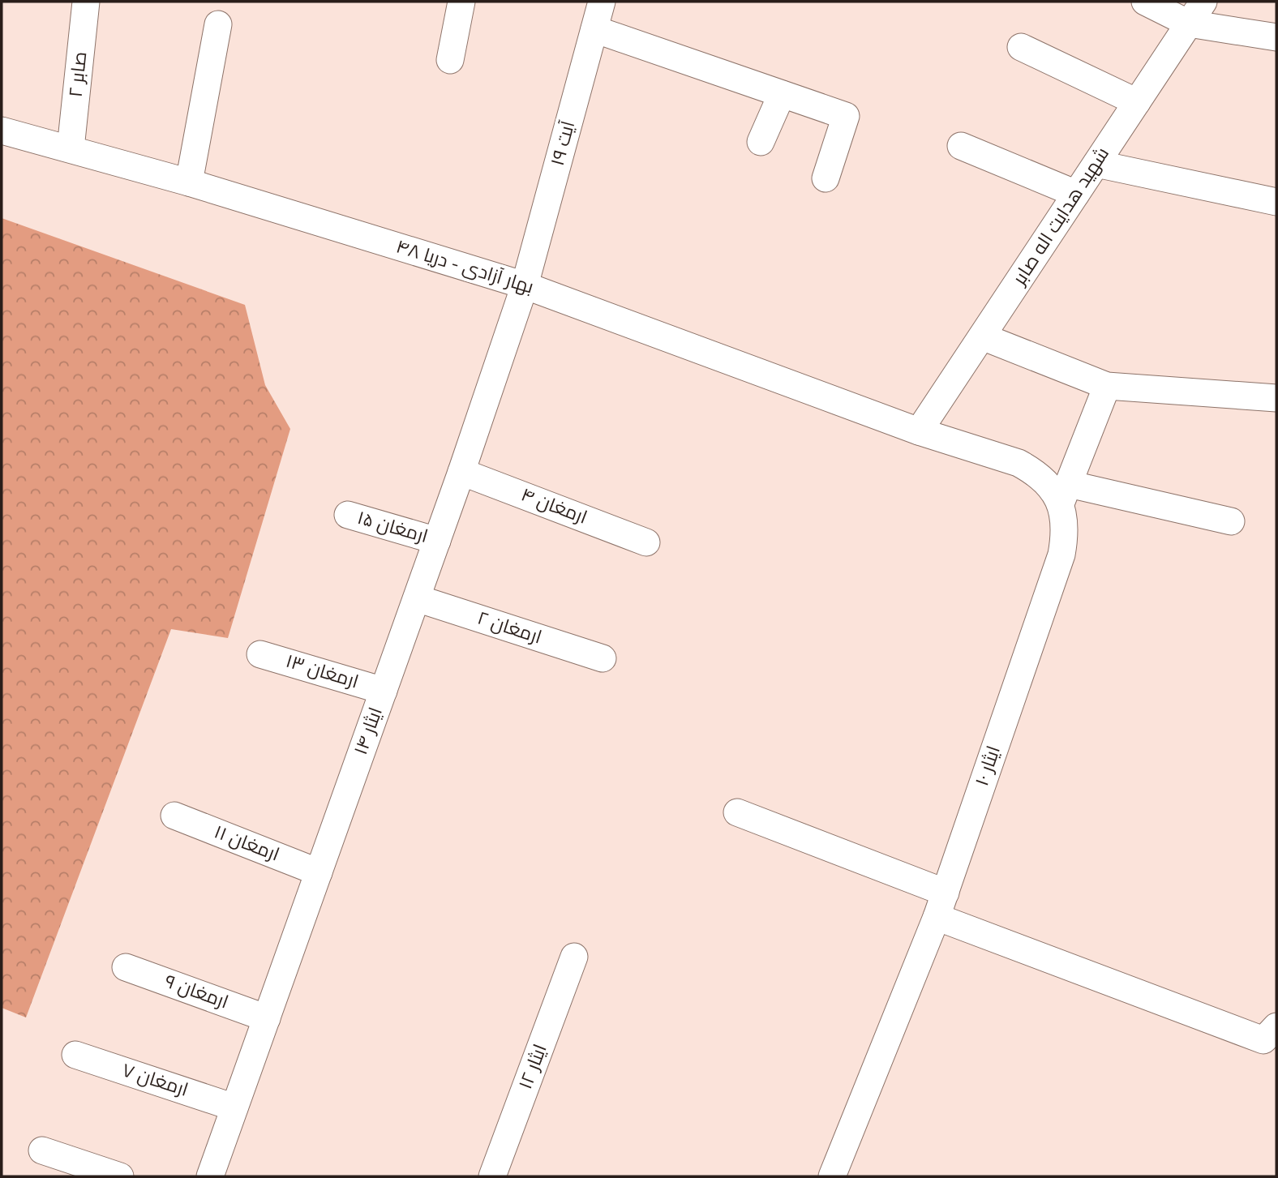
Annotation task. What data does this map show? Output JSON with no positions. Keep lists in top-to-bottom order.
{
  "streets": {
    "street": [
      "صابر ۲",
      "آیت ۱۹",
      "شهید هدایت اله صابر",
      "بهار آزادی - دریا ۴۸",
      "ارمغان ۴",
      "ارمغان ۱۵",
      "ارمغان ۲",
      "ارمغان ۱۳",
      "ایثار ۱۴",
      "ایثار ۱۰",
      "ارمغان ۱۱",
      "ارمغان ۹",
      "ایثار ۱۲",
      "ارمغان ۷"
    ]
  },
  "crossings": [
    ["صابر ۲", "بهار آزادی - دریا ۴۸"],
    ["آیت ۱۹", "بهار آزادی - دریا ۴۸"],
    ["آیت ۱۹", "ایثار ۱۴"],
    ["شهید هدایت اله صابر", "بهار آزادی - دریا ۴۸"],
    ["شهید هدایت اله صابر", "ایثار ۱۰"],
    ["بهار آزادی - دریا ۴۸", "ایثار ۱۴"],
    ["بهار آزادی - دریا ۴۸", "ایثار ۱۰"],
    ["ارمغان ۴", "ایثار ۱۴"],
    ["ارمغان ۱۵", "ایثار ۱۴"],
    ["ارمغان ۲", "ایثار ۱۴"],
    ["ارمغان ۱۳", "ایثار ۱۴"],
    ["ایثار ۱۴", "ارمغان ۱۱"],
    ["ایثار ۱۴", "ارمغان ۹"],
    ["ایثار ۱۴", "ارمغان ۷"]
  ]
}
